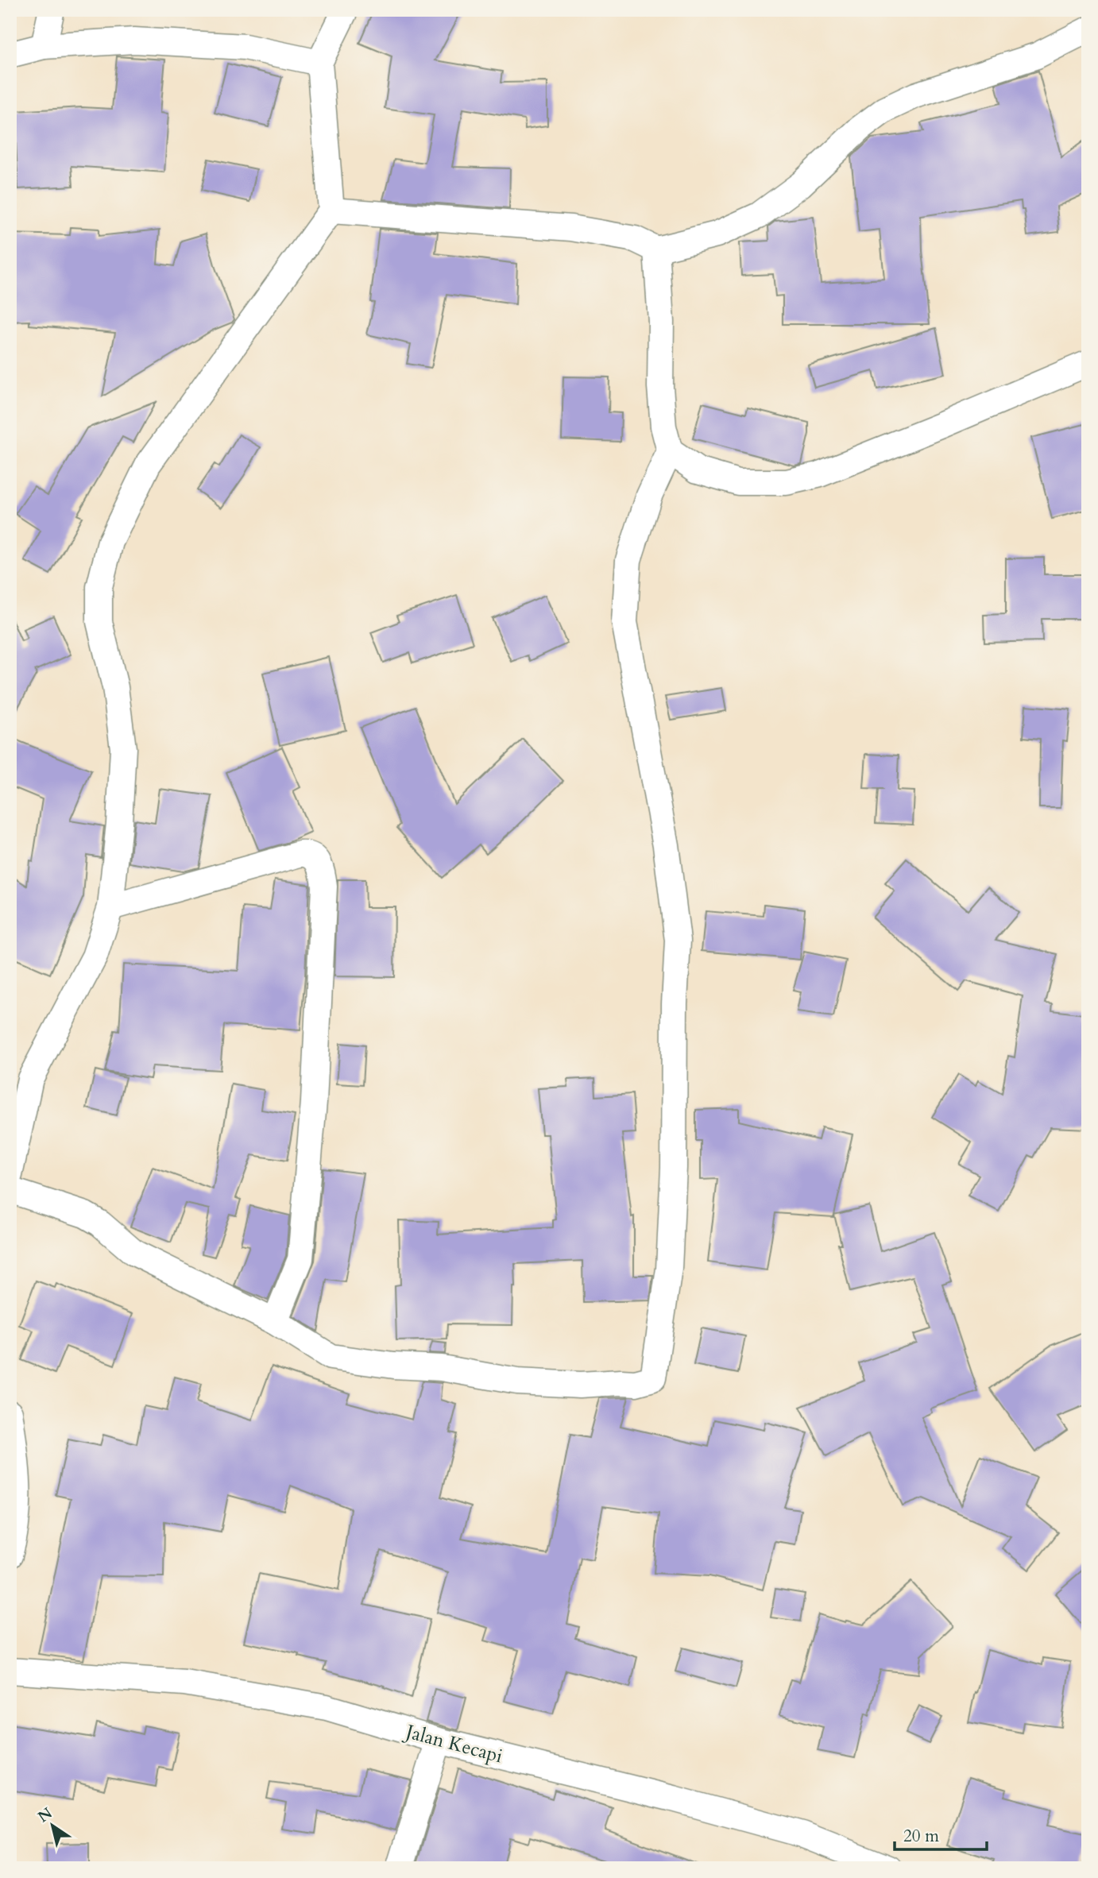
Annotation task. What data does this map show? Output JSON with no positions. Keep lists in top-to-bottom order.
{
  "streets": {
    "street": ["Jalan Kecapi"]
  },
  "scale_bar": "20 m",
  "north": "top left"
}
